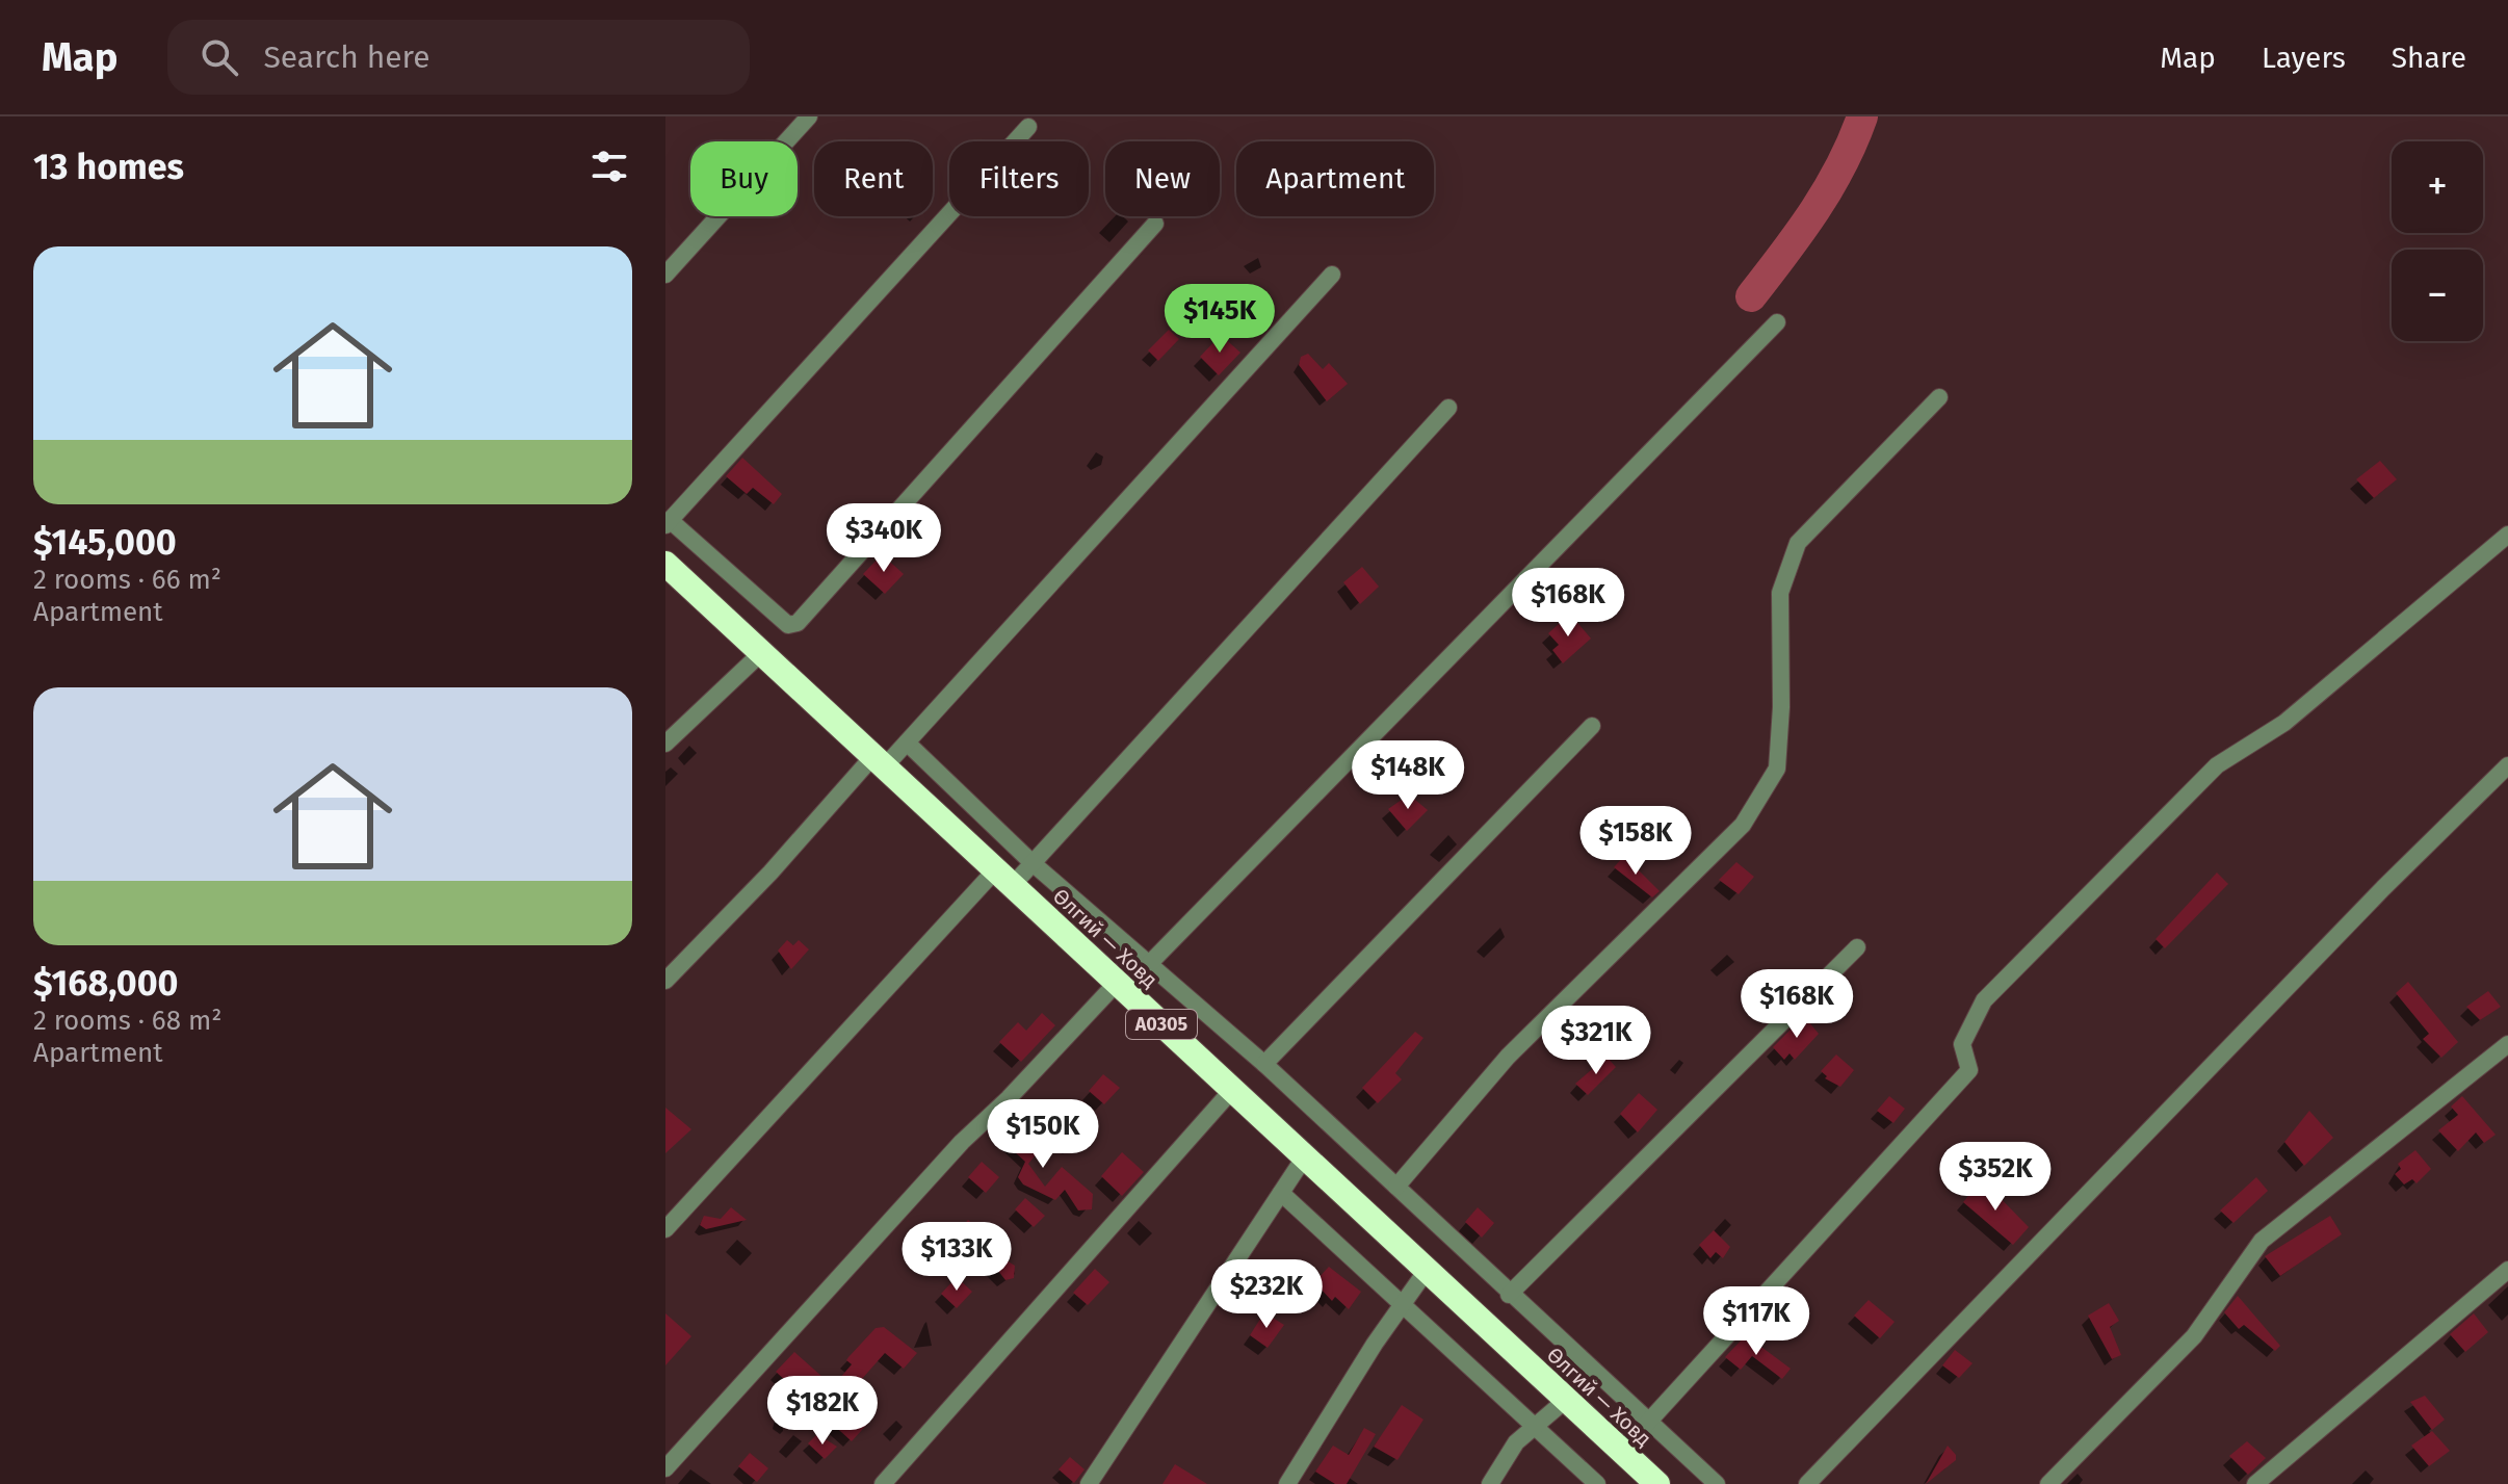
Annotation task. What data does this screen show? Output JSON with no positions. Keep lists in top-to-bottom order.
{
  "streets": {
    "highway": ["Өлгий — Ховд", "A0305"]
  },
  "page": {
    "header": "Map",
    "search": "Search here",
    "nav": ["Map", "Layers", "Share"],
    "heading": "13 homes",
    "map_buttons": ["+", "−"],
    "chip": [
      "Buy",
      "Rent",
      "Filters",
      "New",
      "Apartment"
    ],
    "list": [
      {
        "name": "$145,000",
        "note": "2 rooms · 66 m² · Apartment"
      },
      {
        "name": "$168,000",
        "note": "2 rooms · 68 m² · Apartment"
      }
    ],
    "price": [
      "$145K",
      "$340K",
      "$168K",
      "$148K",
      "$158K",
      "$168K",
      "$321K",
      "$150K",
      "$352K",
      "$133K",
      "$232K",
      "$117K",
      "$182K"
    ]
  }
}
